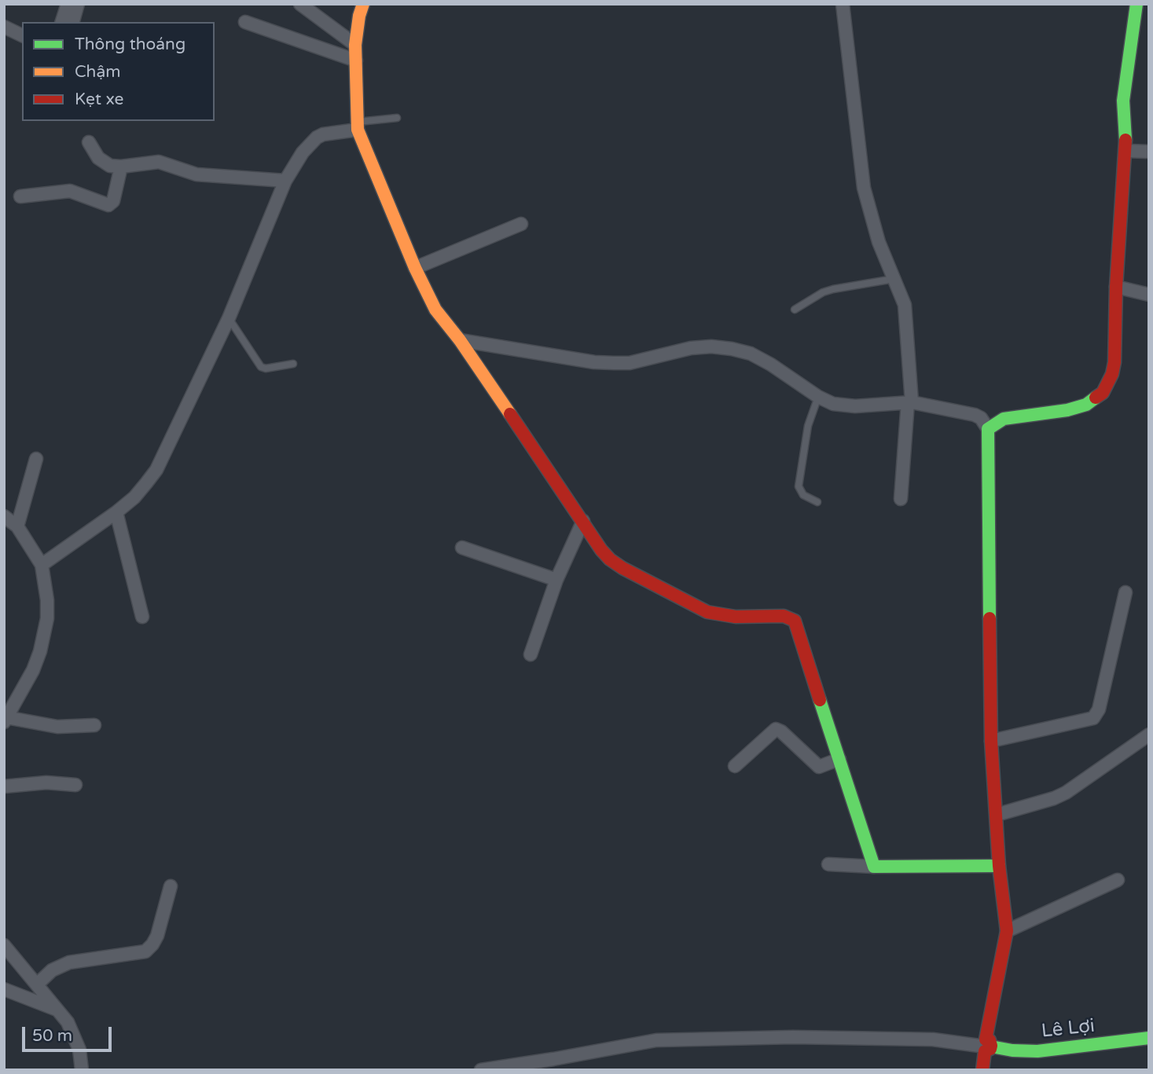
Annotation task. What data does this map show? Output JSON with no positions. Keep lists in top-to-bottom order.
{
  "streets": {
    "street": ["Lê Lợi"]
  },
  "legend": ["Thông thoáng", "Chậm", "Kẹt xe"],
  "scale_bar": "50 m"
}
